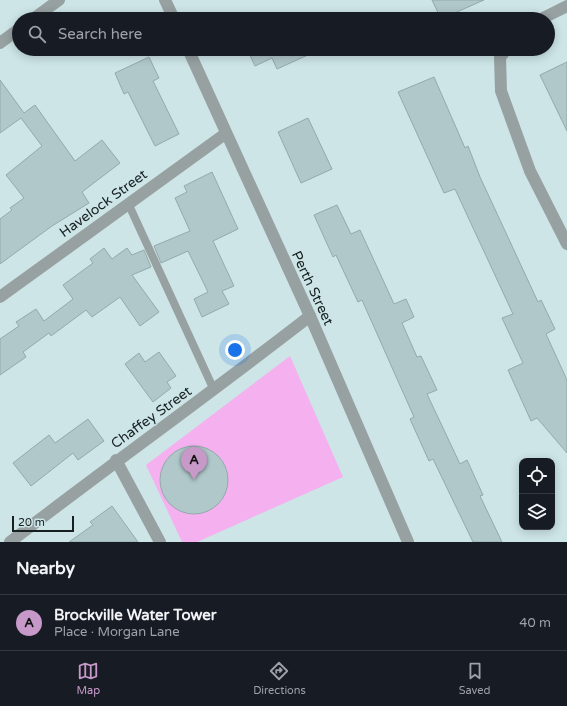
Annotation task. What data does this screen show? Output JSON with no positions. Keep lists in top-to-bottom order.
{
  "streets": {
    "street": ["Havelock Street", "Perth Street", "Chaffey Street"]
  },
  "crossings": [
    ["Havelock Street", "Perth Street"],
    ["Perth Street", "Chaffey Street"]
  ],
  "scale_bar": "20 m",
  "page": {
    "search": "Search here",
    "pins": "A",
    "scale": "20 m",
    "heading": "Nearby",
    "list": [
      {
        "mark": "A",
        "name": "Brockville Water Tower",
        "note": "Place · Morgan Lane",
        "value": "40 m"
      }
    ],
    "nav": ["Map", "Directions", "Saved"]
  }
}
